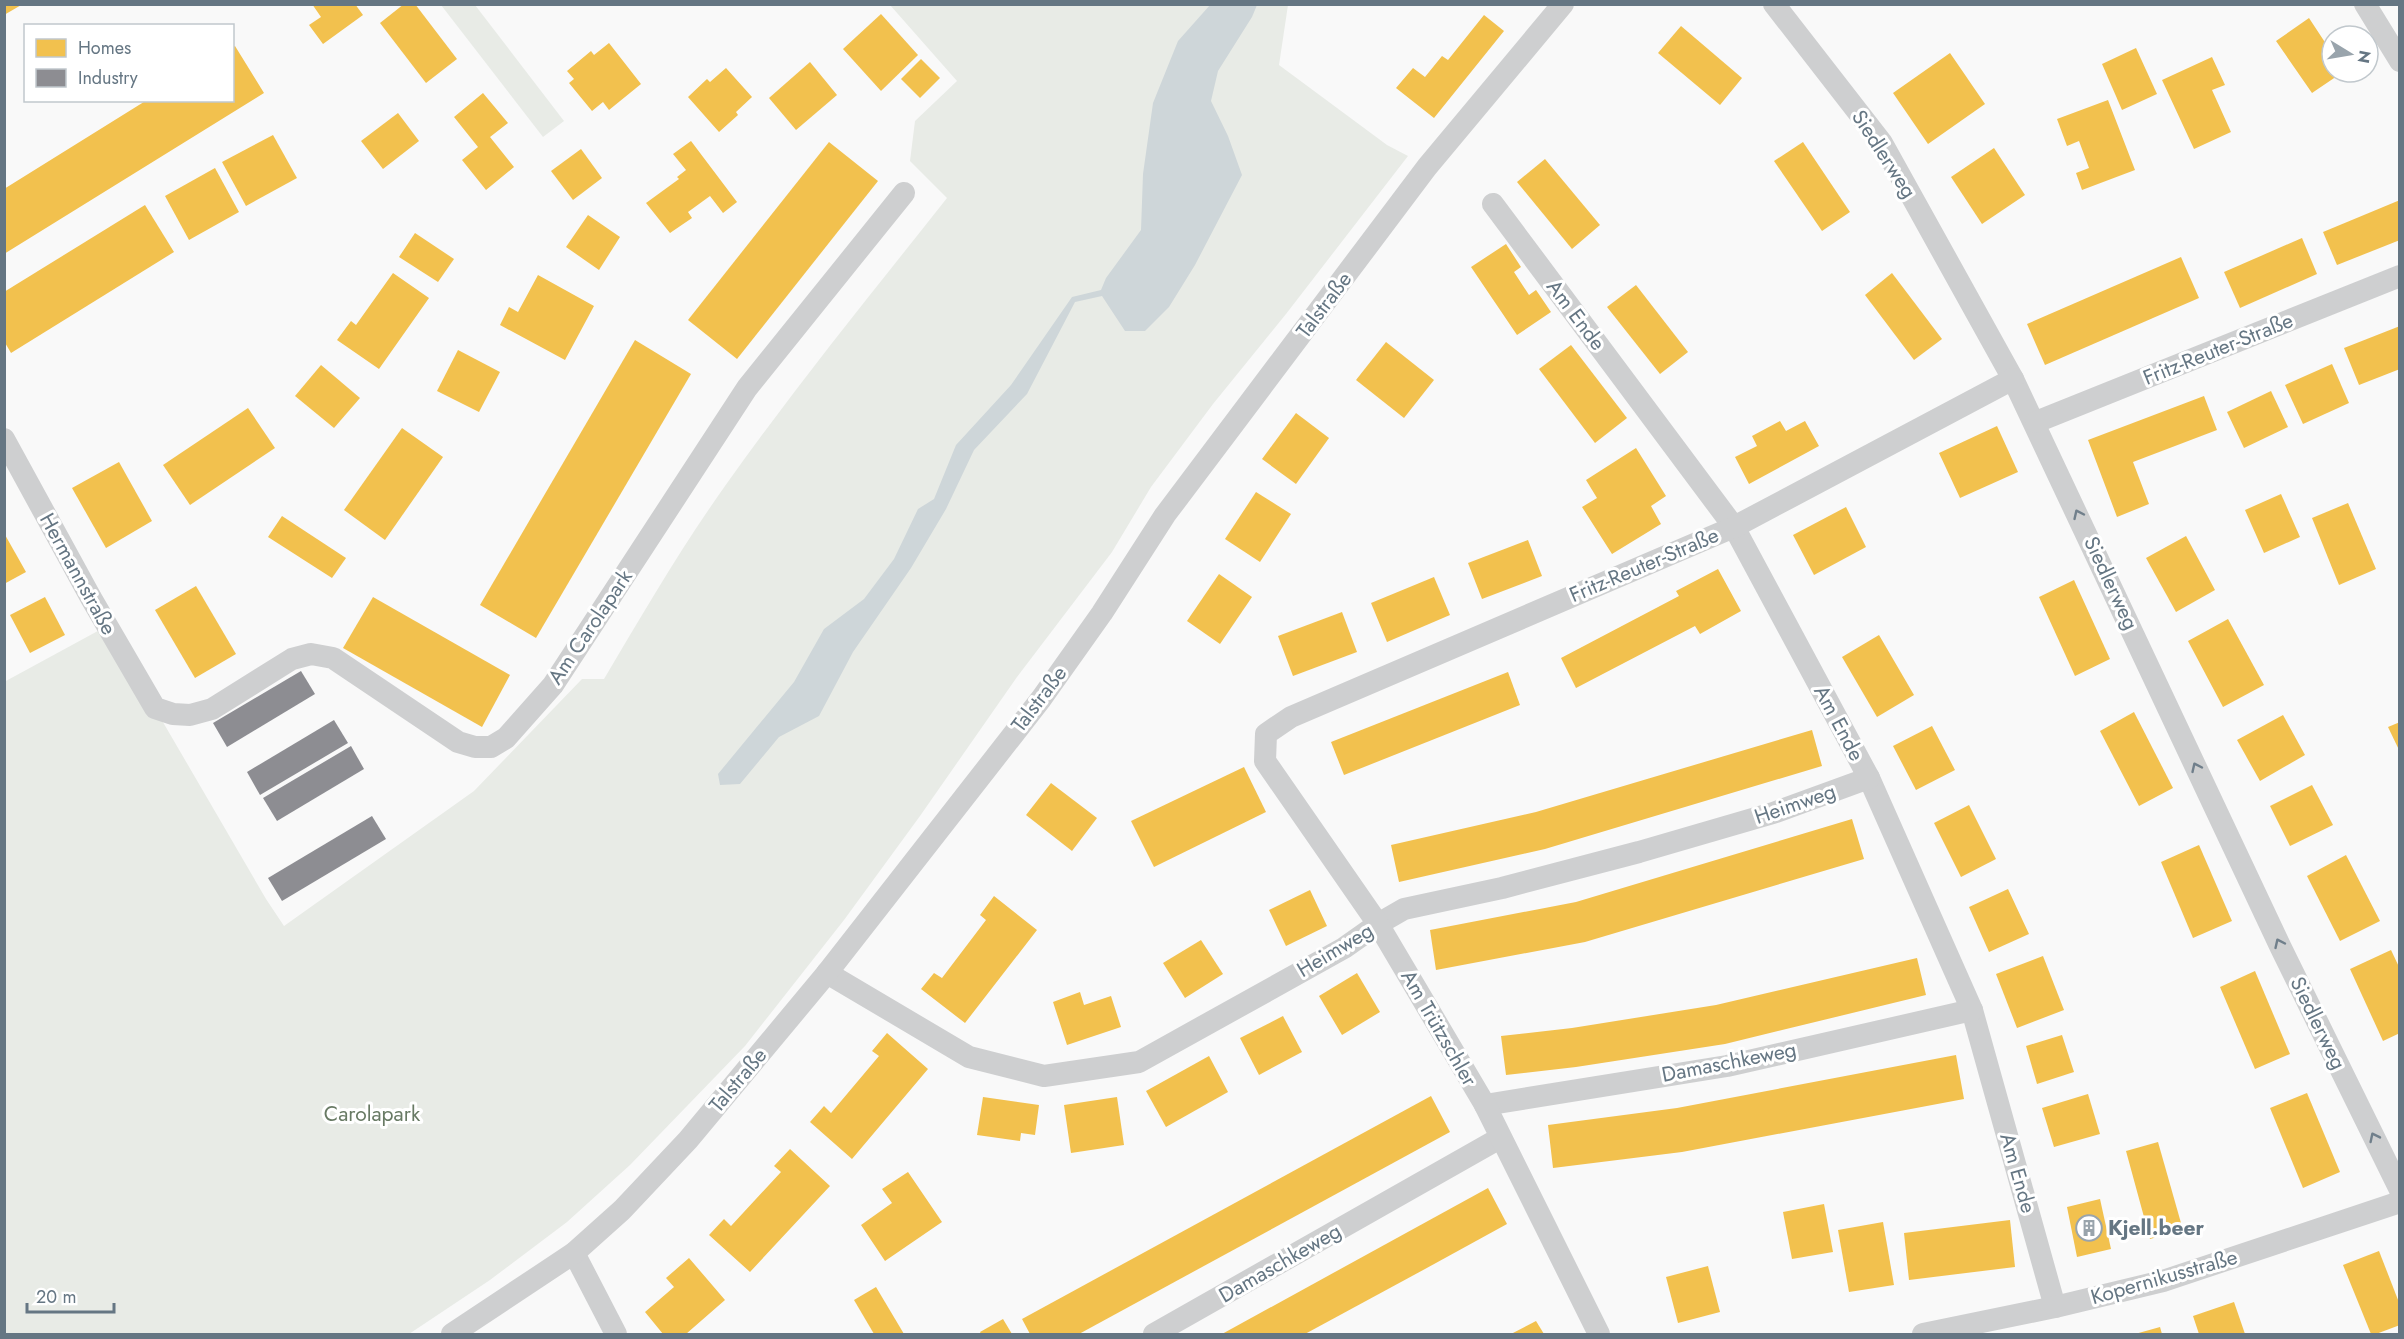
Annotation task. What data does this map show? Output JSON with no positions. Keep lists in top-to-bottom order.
{
  "streets": {
    "street": [
      "Siedlerweg",
      "Talstraße",
      "Am Ende",
      "Fritz-Reuter-Straße",
      "Hermannstraße",
      "Am Carolapark",
      "Heimweg",
      "Am Trützschler",
      "Damaschkeweg",
      "Kopernikusstraße"
    ]
  },
  "crossings": [
    ["Siedlerweg", "Fritz-Reuter-Straße"],
    ["Talstraße", "Heimweg"],
    ["Am Ende", "Fritz-Reuter-Straße"],
    ["Am Ende", "Heimweg"],
    ["Am Ende", "Damaschkeweg"],
    ["Am Ende", "Kopernikusstraße"],
    ["Fritz-Reuter-Straße", "Am Trützschler"],
    ["Hermannstraße", "Am Carolapark"],
    ["Heimweg", "Am Trützschler"],
    ["Am Trützschler", "Damaschkeweg"]
  ],
  "one_way": ["Siedlerweg"],
  "parks": ["Carolapark"],
  "places": {
    "building": ["Kjell.beer"]
  },
  "legend": ["Homes", "Industry"],
  "scale_bar": "20 m",
  "north": "right"
}
